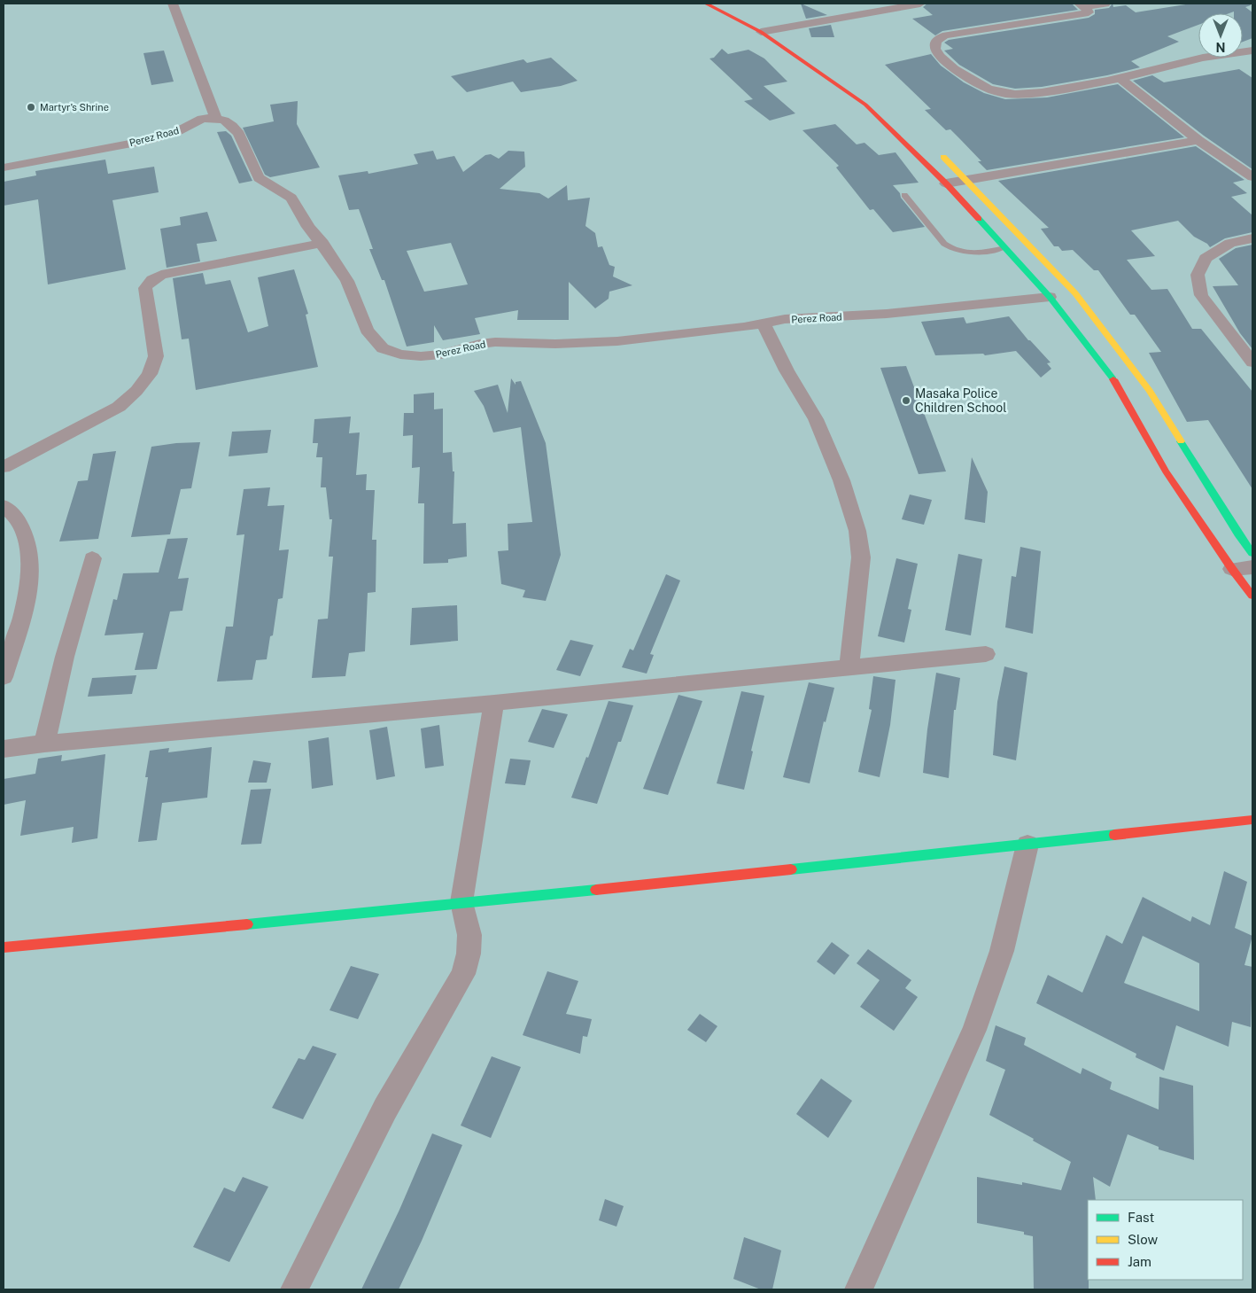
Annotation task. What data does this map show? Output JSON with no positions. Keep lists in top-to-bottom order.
{
  "streets": {
    "street": ["Perez Road"]
  },
  "places": ["Martyr's Shrine", "Masaka Police Children School"],
  "legend": ["Fast", "Slow", "Jam"],
  "north": "bottom"
}
